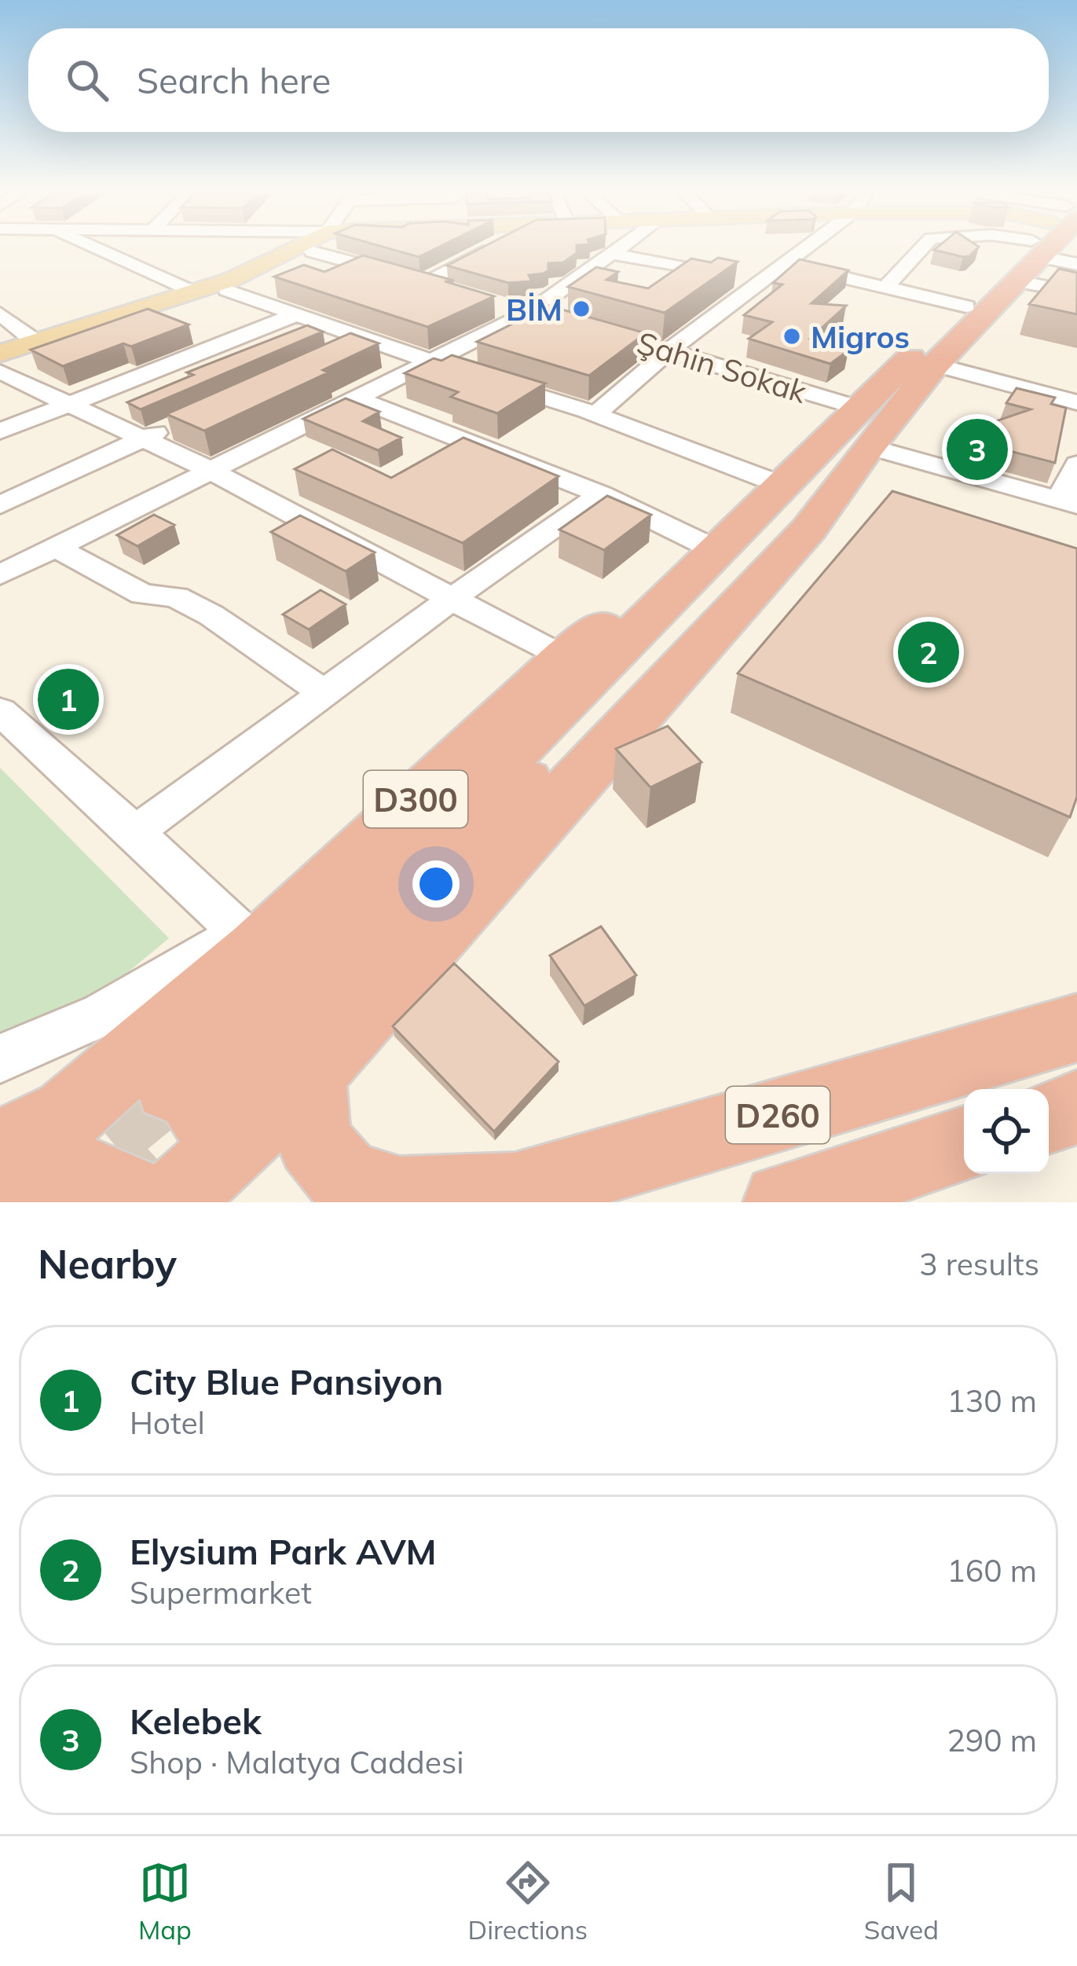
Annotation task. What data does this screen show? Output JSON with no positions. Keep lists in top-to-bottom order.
{
  "streets": {
    "highway": ["D300", "D260"],
    "street": ["Şahin Sokak"]
  },
  "crossings": [
    ["Şahin Sokak", "D300"],
    ["D300", "D260"]
  ],
  "places": ["BİM", "Migros"],
  "page": {
    "search": "Search here",
    "pins": ["3", "2", "1"],
    "heading": ["Nearby", "3 results"],
    "list": [
      {
        "mark": "1",
        "name": "City Blue Pansiyon",
        "note": "Hotel",
        "value": "130 m"
      },
      {
        "mark": "2",
        "name": "Elysium Park AVM",
        "note": "Supermarket",
        "value": "160 m"
      },
      {
        "mark": "3",
        "name": "Kelebek",
        "note": "Shop · Malatya Caddesi",
        "value": "290 m"
      }
    ],
    "nav": ["Map", "Directions", "Saved"]
  }
}
